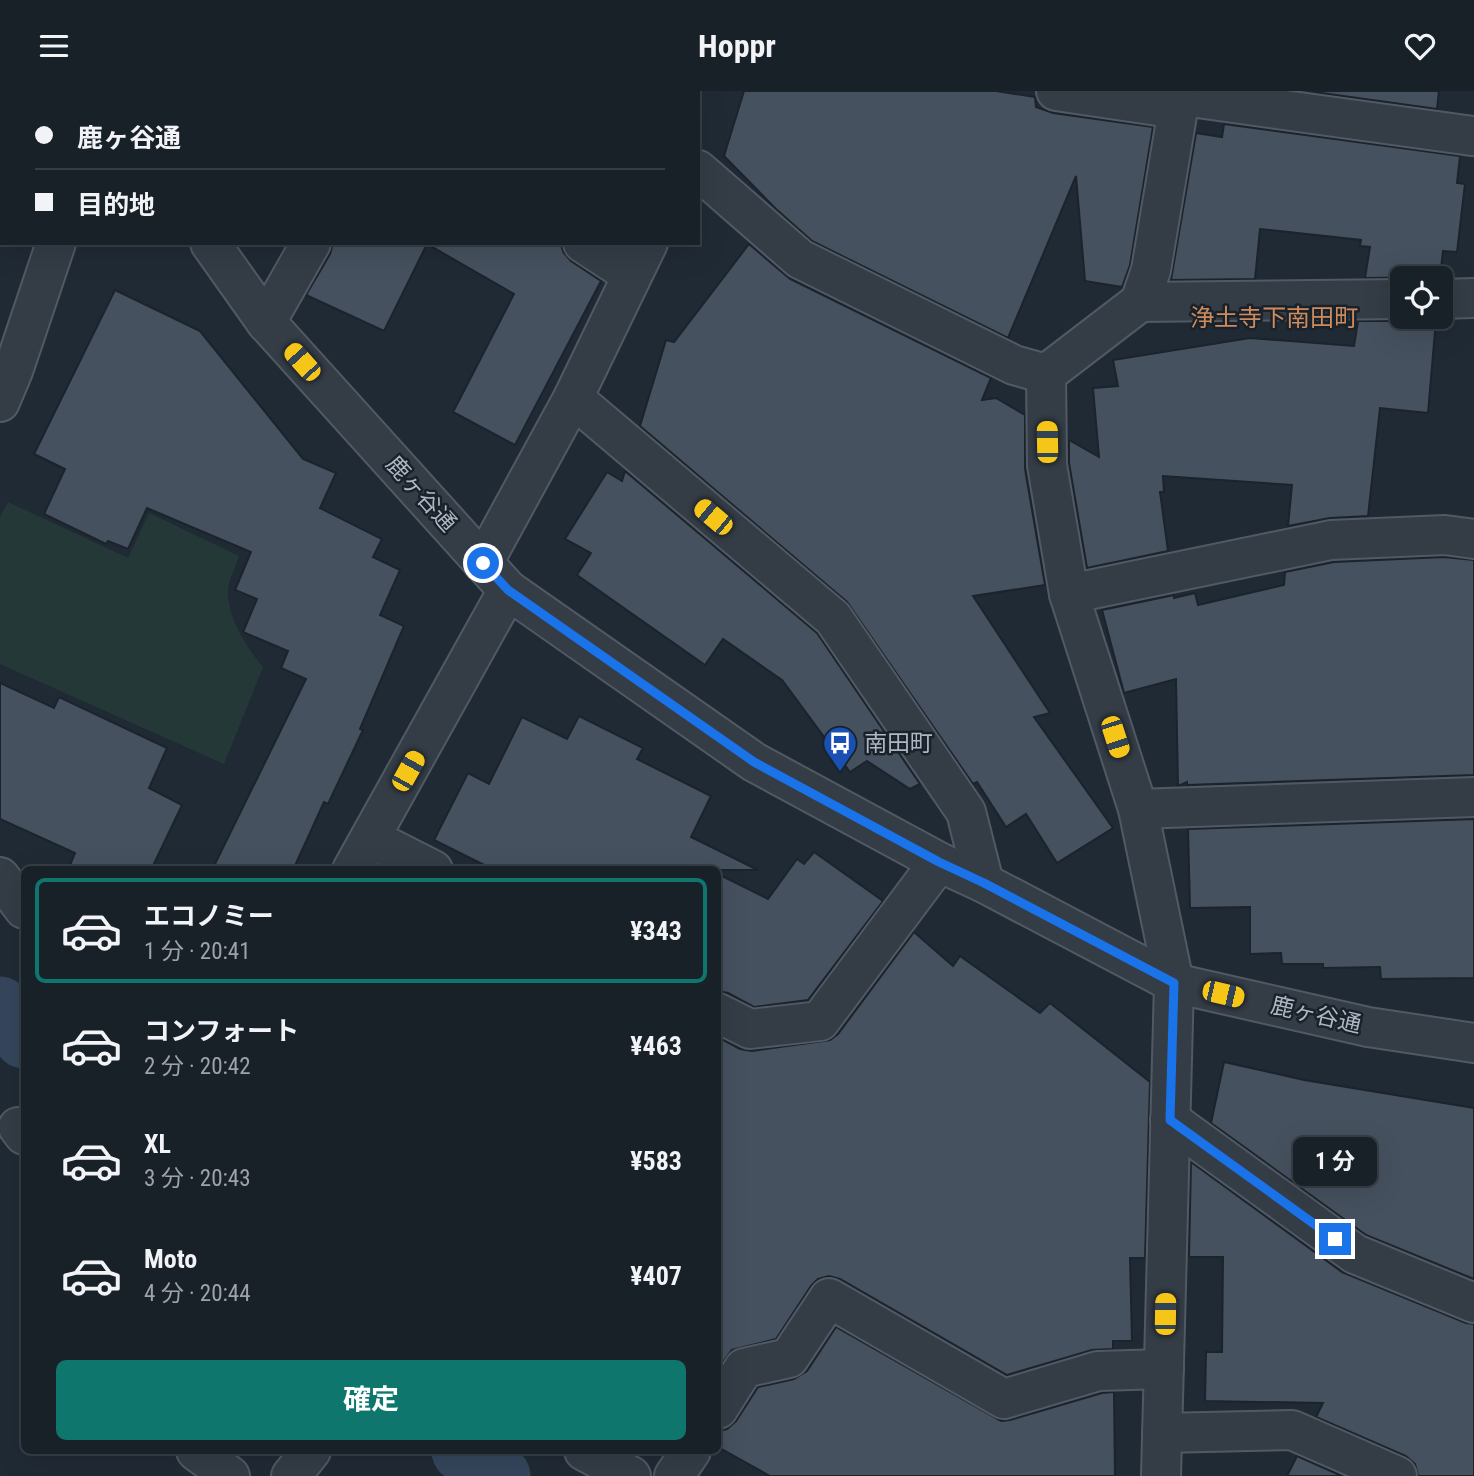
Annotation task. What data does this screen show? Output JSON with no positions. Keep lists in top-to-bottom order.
{
  "streets": {
    "street": ["鹿ヶ谷通"]
  },
  "districts": ["浄土寺下南田町"],
  "places": {
    "bus stop": ["南田町"]
  },
  "page": {
    "header": "Hoppr",
    "banner": ["鹿ヶ谷通", "目的地"],
    "list": [
      {
        "name": "エコノミー",
        "note": "1 分 · 20:41",
        "value": "¥343"
      },
      {
        "name": "コンフォート",
        "note": "2 分 · 20:42",
        "value": "¥463"
      },
      {
        "name": "XL",
        "note": "3 分 · 20:43",
        "value": "¥583"
      },
      {
        "name": "Moto",
        "note": "4 分 · 20:44",
        "value": "¥407"
      }
    ],
    "bubble": "1 分",
    "buttons": "確定"
  }
}
